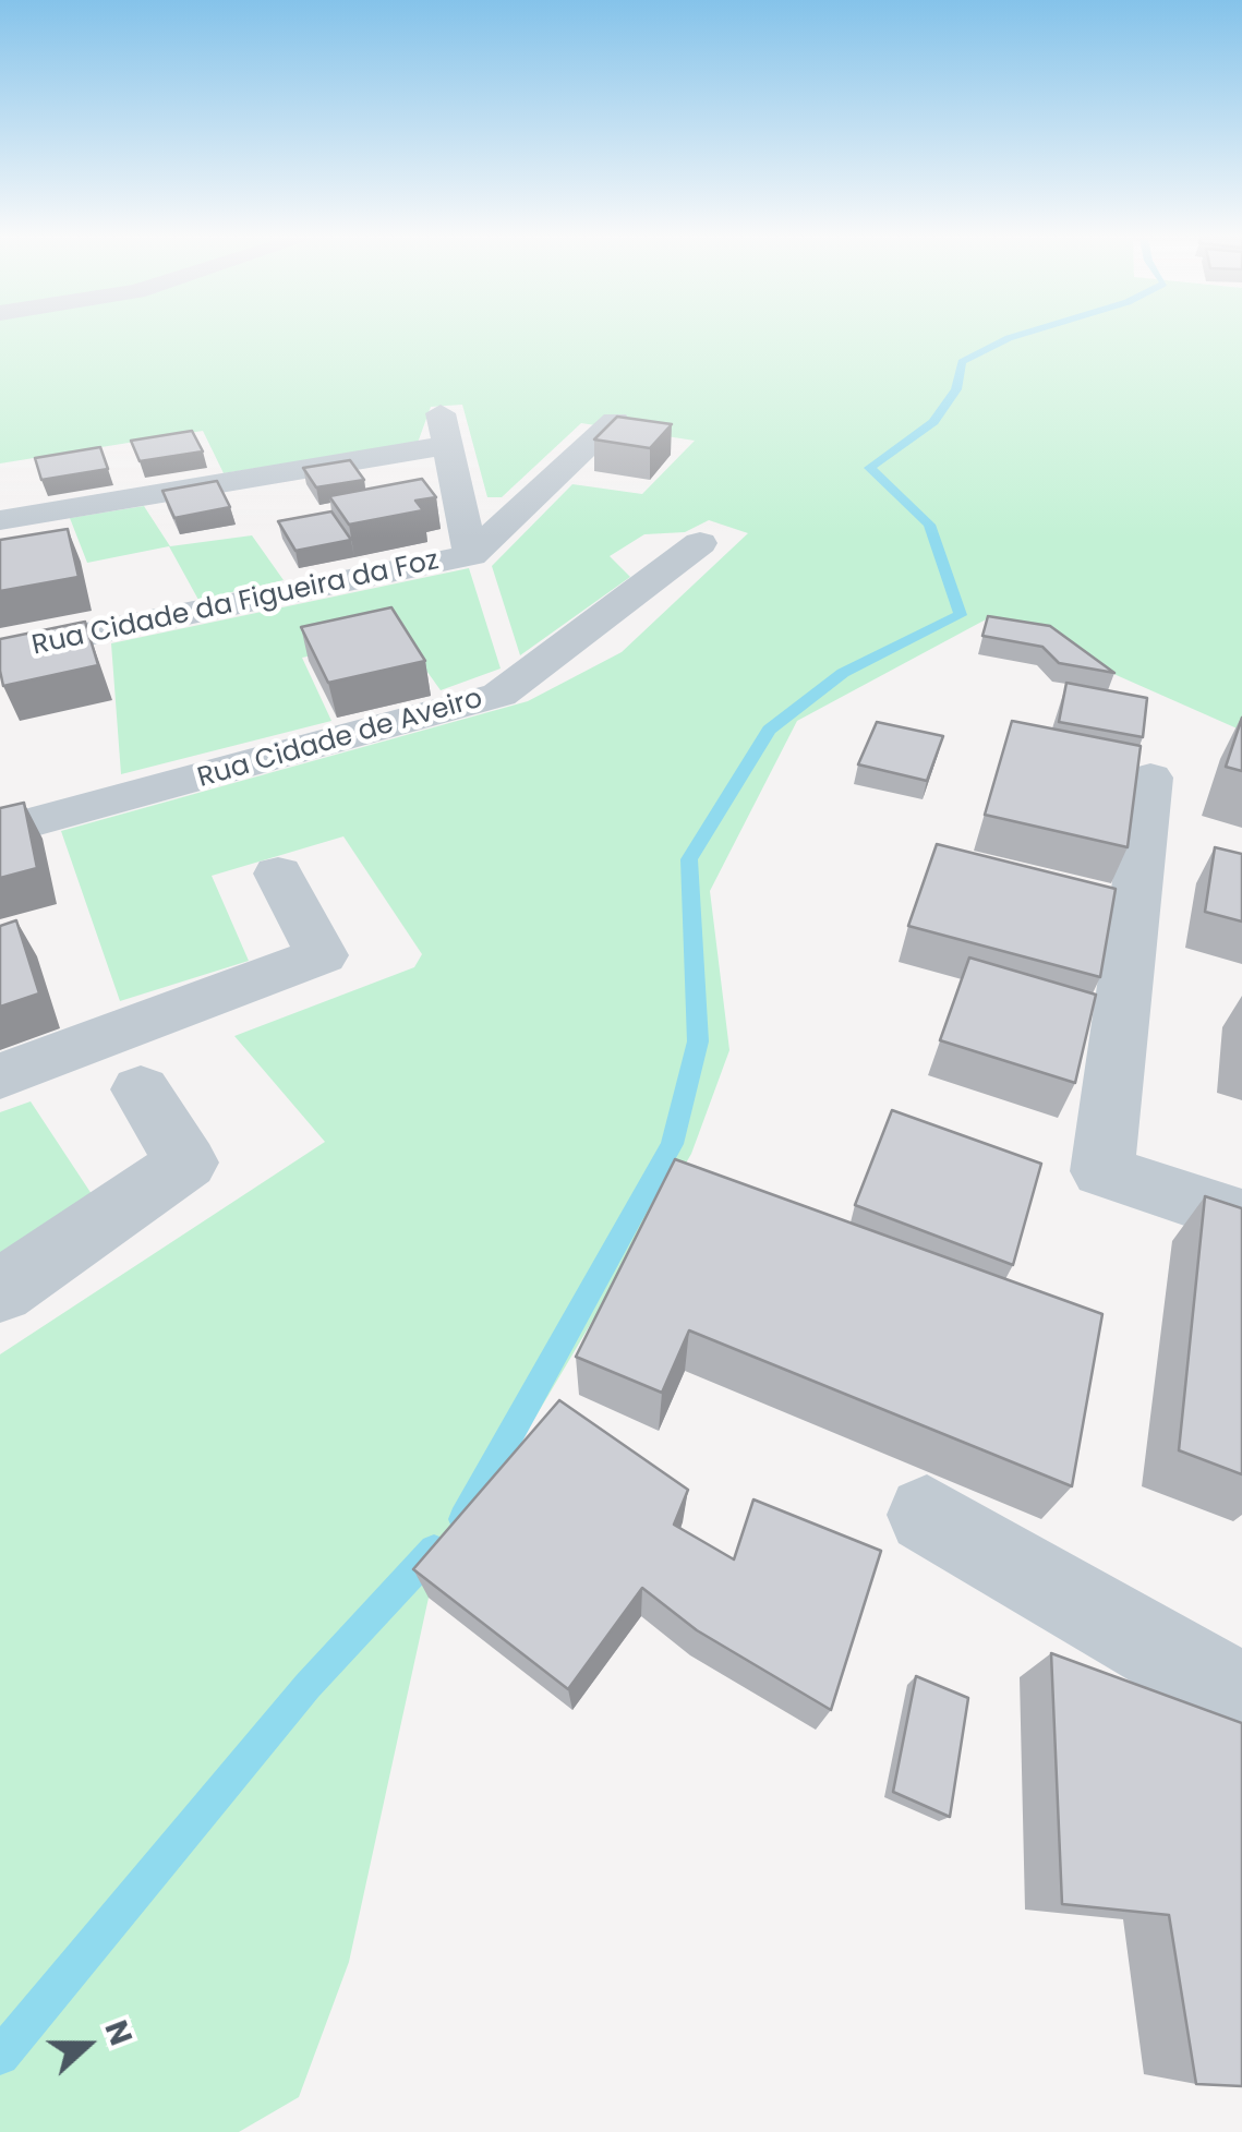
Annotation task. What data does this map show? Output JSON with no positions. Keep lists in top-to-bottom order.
{
  "streets": {
    "street": ["Rua Cidade da Figueira da Foz", "Rua Cidade de Aveiro"]
  },
  "north": "right"
}
